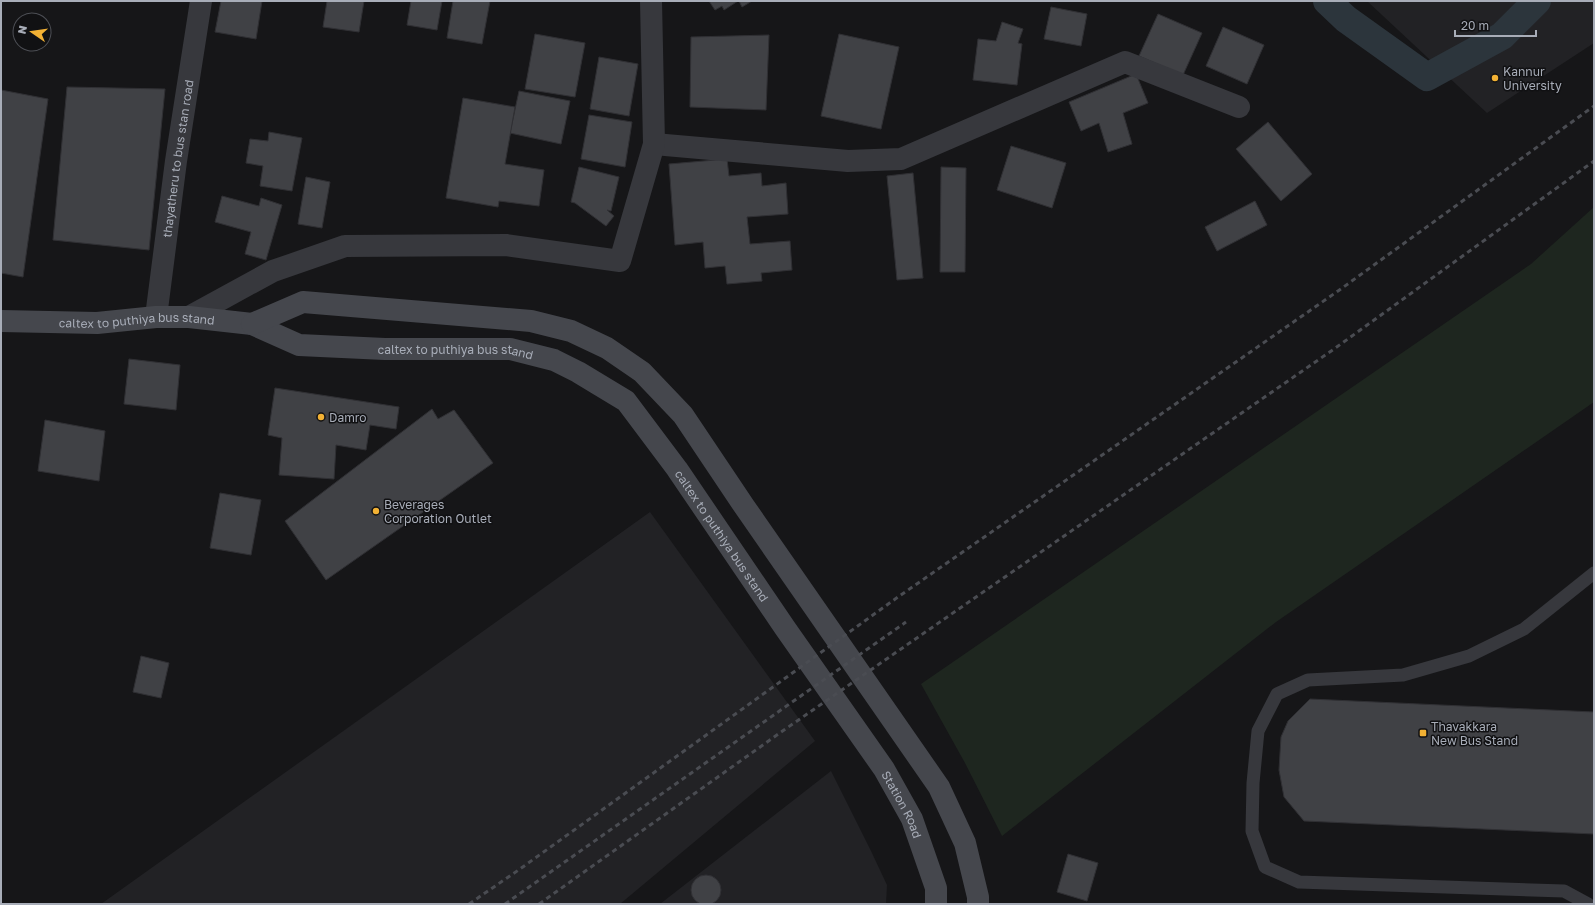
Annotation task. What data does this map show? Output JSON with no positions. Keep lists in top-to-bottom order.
{
  "streets": {
    "main road": ["caltex to puthiya bus stand", "Station Road"],
    "street": ["thayatheru to bus stan road"]
  },
  "crossings": [
    ["thayatheru to bus stan road", "caltex to puthiya bus stand"],
    ["caltex to puthiya bus stand", "Station Road"]
  ],
  "places": {
    "other": ["Kannur University", "Damro", "Beverages Corporation Outlet"],
    "transit": ["Thavakkara New Bus Stand"]
  },
  "scale_bar": "20 m",
  "north": "left"
}
